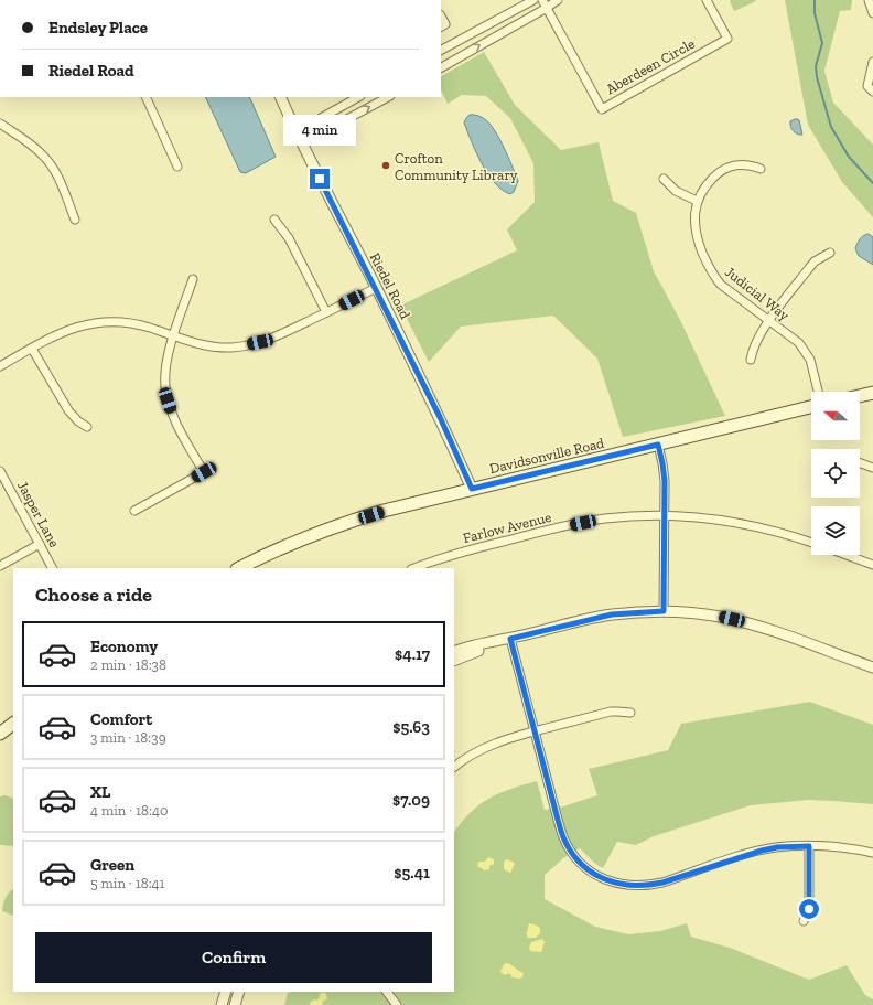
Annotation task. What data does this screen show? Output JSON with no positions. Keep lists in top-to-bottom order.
{
  "streets": {
    "main road": ["Davidsonville Road"],
    "street": [
      "Aberdeen Circle",
      "Riedel Road",
      "Judicial Way",
      "Jasper Lane",
      "Farlow Avenue"
    ]
  },
  "crossings": [
    ["Riedel Road", "Davidsonville Road"]
  ],
  "places": ["Crofton Community Library"],
  "north": "left",
  "page": {
    "banner": ["Endsley Place", "Riedel Road"],
    "bubble": "4 min",
    "heading": "Choose a ride",
    "list": [
      {
        "name": "Economy",
        "note": "2 min · 18:38",
        "value": "$4.17"
      },
      {
        "name": "Comfort",
        "note": "3 min · 18:39",
        "value": "$5.63"
      },
      {
        "name": "XL",
        "note": "4 min · 18:40",
        "value": "$7.09"
      },
      {
        "name": "Green",
        "note": "5 min · 18:41",
        "value": "$5.41"
      }
    ],
    "buttons": "Confirm"
  }
}
